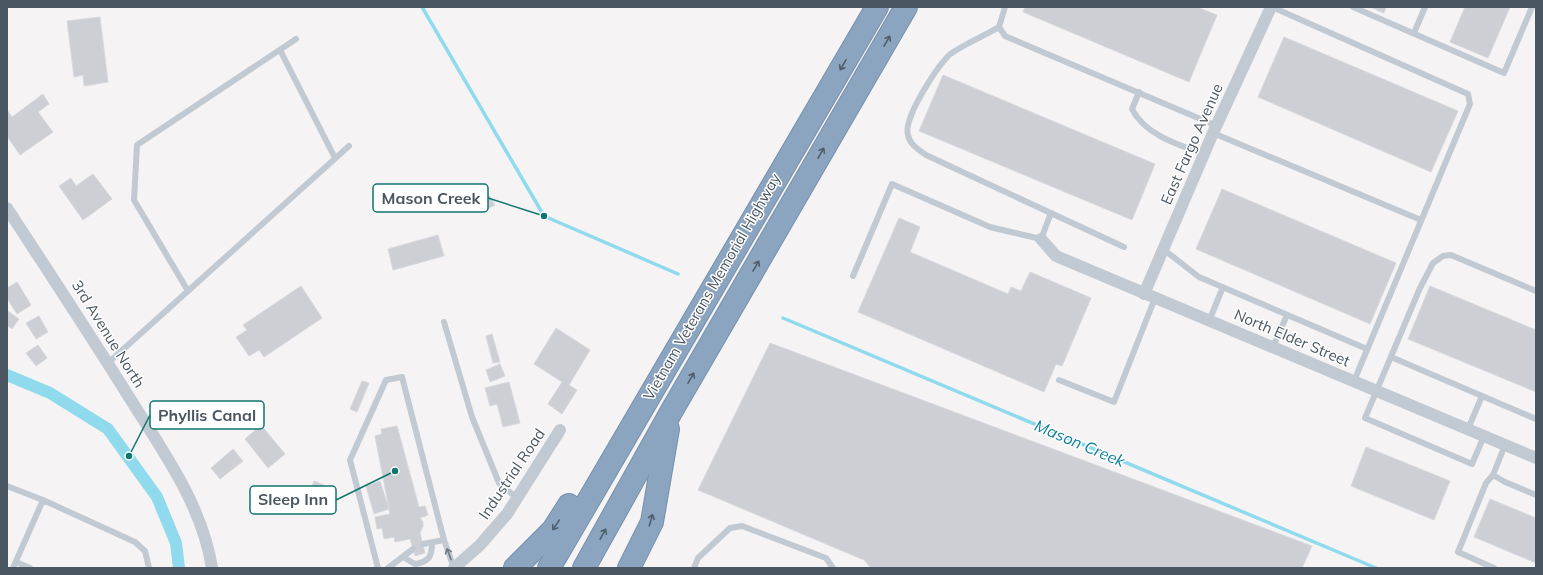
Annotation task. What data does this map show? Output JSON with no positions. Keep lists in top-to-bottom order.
{
  "streets": {
    "highway": ["Vietnam Veterans Memorial Highway"],
    "street": [
      "East Fargo Avenue",
      "3rd Avenue North",
      "North Elder Street",
      "Industrial Road"
    ]
  },
  "crossings": [
    ["East Fargo Avenue", "North Elder Street"]
  ],
  "water": ["Mason Creek"],
  "places": ["Mason Creek", "Phyllis Canal", "Sleep Inn"]
}
